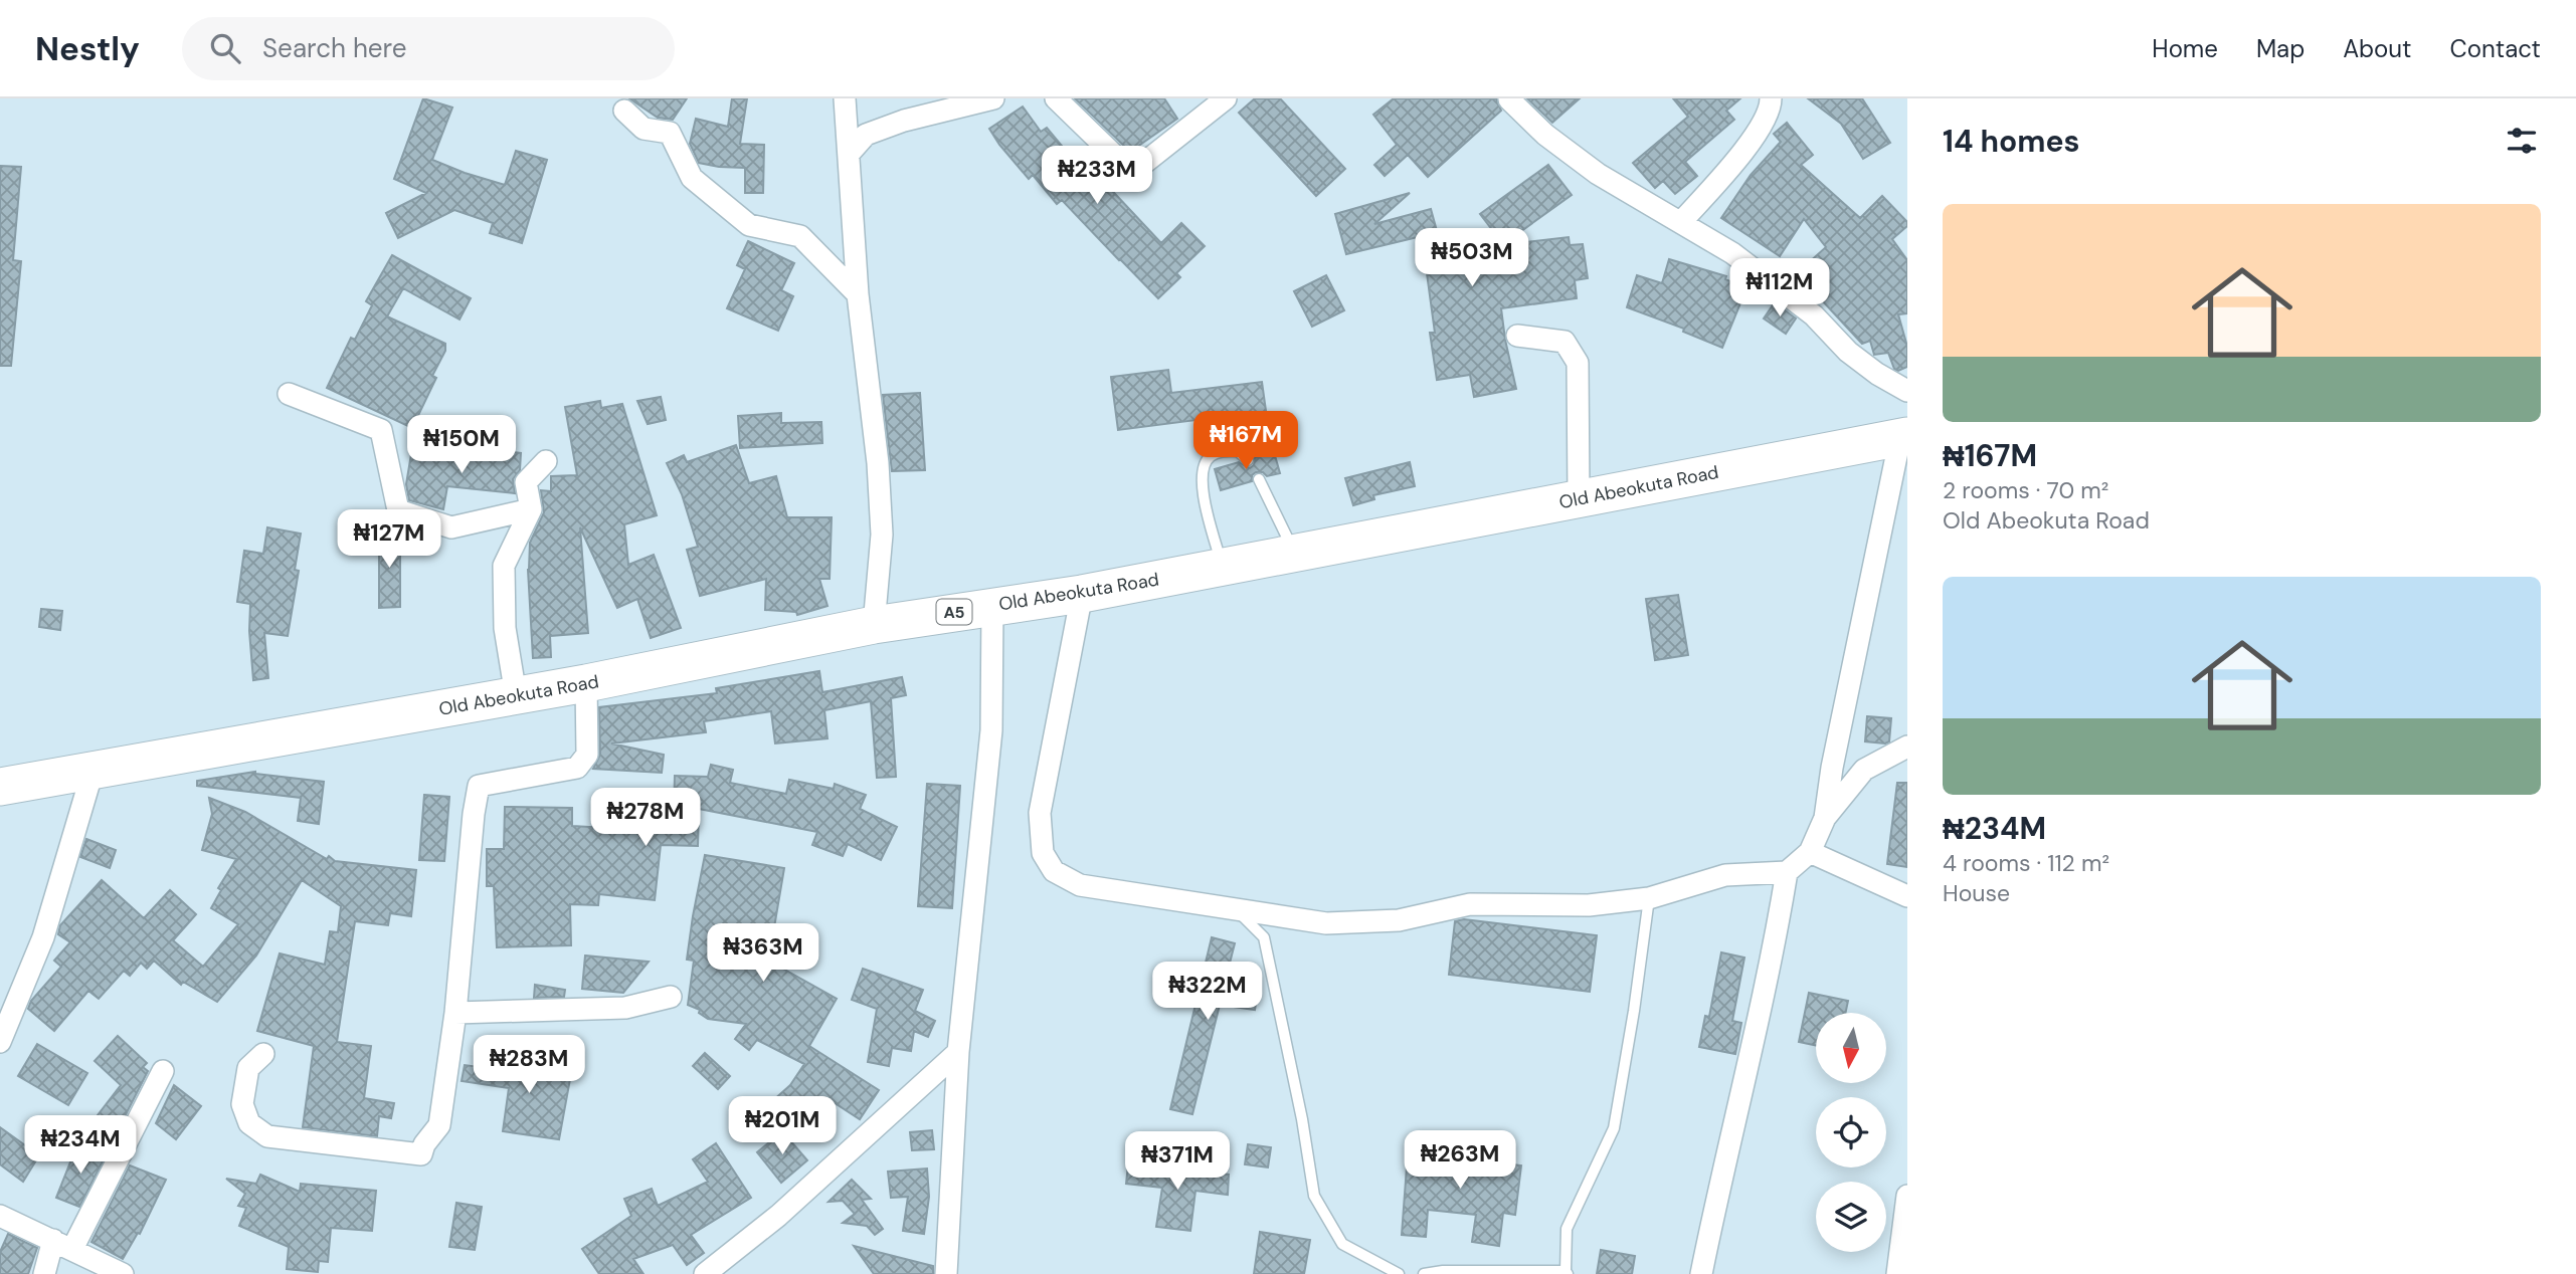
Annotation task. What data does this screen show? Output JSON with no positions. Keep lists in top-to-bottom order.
{
  "streets": {
    "highway": ["Old Abeokuta Road", "A5"]
  },
  "north": "bottom",
  "page": {
    "header": "Nestly",
    "search": "Search here",
    "nav": [
      "Home",
      "Map",
      "About",
      "Contact"
    ],
    "heading": "14 homes",
    "price": [
      "₦233M",
      "₦503M",
      "₦112M",
      "₦167M",
      "₦150M",
      "₦127M",
      "₦278M",
      "₦363M",
      "₦322M",
      "₦283M",
      "₦201M",
      "₦234M",
      "₦263M",
      "₦371M"
    ],
    "list": [
      {
        "name": "₦167M",
        "note": "2 rooms · 70 m² · Old Abeokuta Road"
      },
      {
        "name": "₦234M",
        "note": "4 rooms · 112 m² · House"
      }
    ]
  }
}
